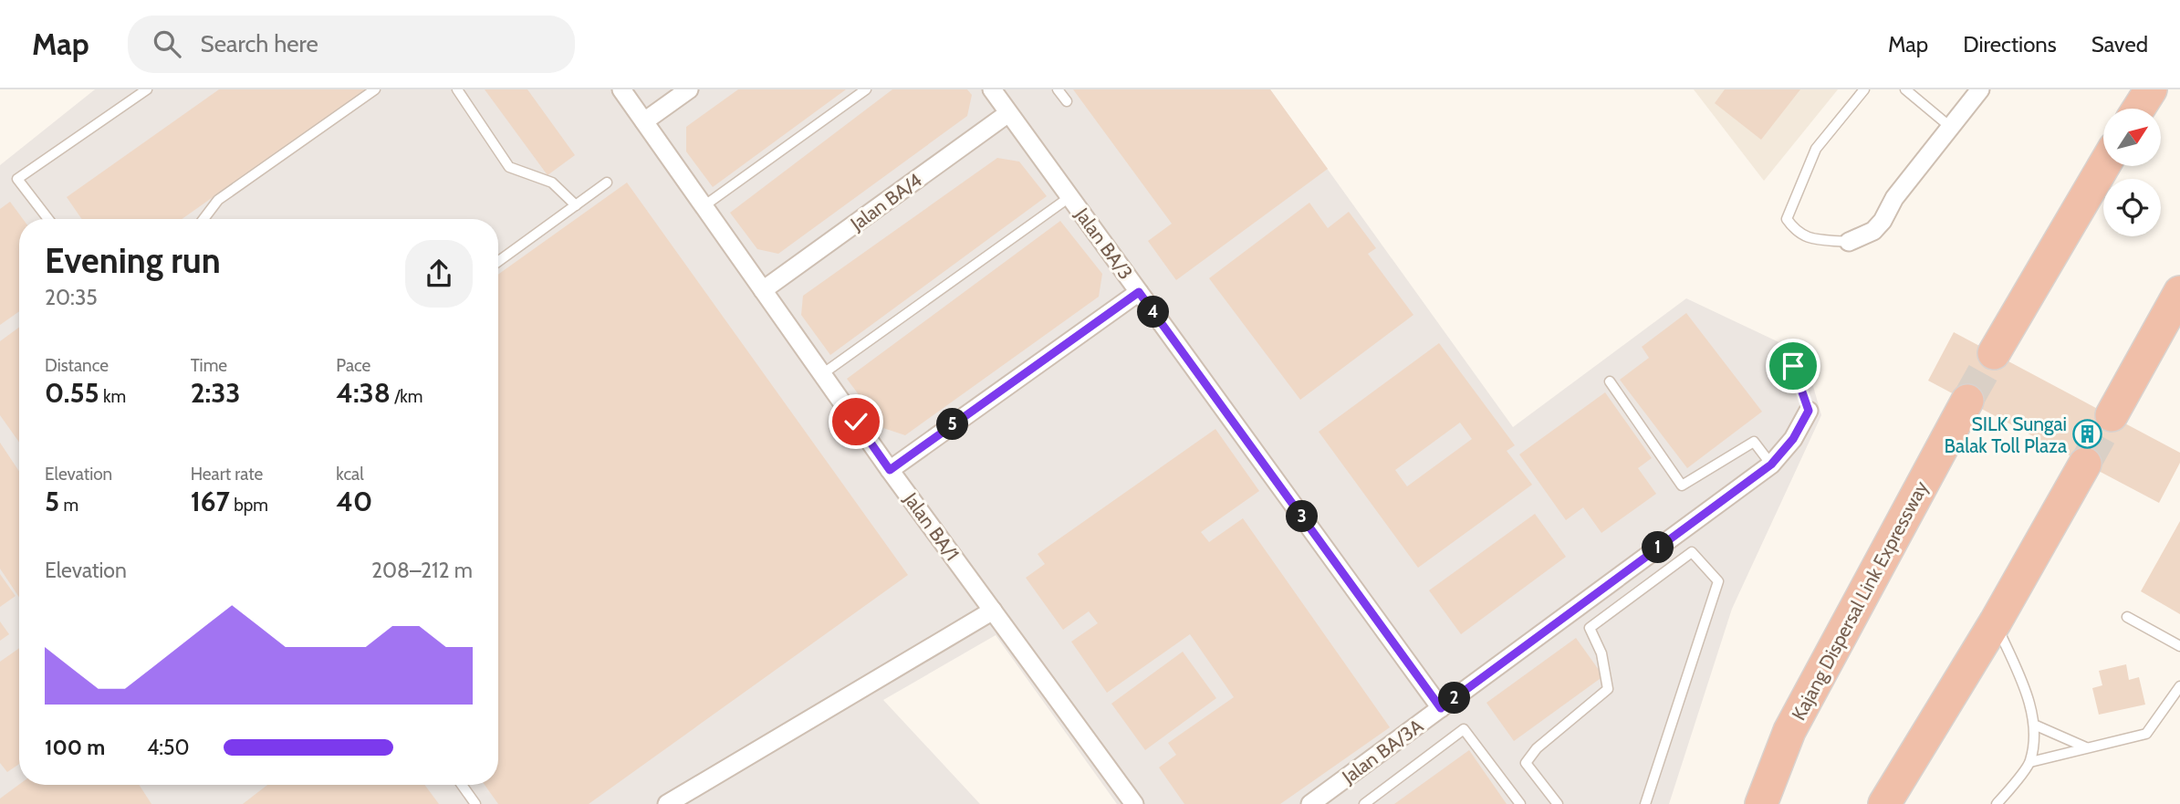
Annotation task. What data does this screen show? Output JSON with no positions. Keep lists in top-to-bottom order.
{
  "streets": {
    "highway": ["Kajang Dispersal Link Expressway"],
    "street": [
      "Jalan BA/4",
      "Jalan BA/3",
      "Jalan BA/1",
      "Jalan BA/3A"
    ]
  },
  "crossings": [
    ["Jalan BA/4", "Jalan BA/3"],
    ["Jalan BA/4", "Jalan BA/1"],
    ["Jalan BA/3", "Jalan BA/3A"]
  ],
  "places": {
    "building": ["SILK Sungai Balak Toll Plaza"]
  },
  "north": "top right",
  "page": {
    "header": "Map",
    "search": "Search here",
    "nav": ["Map", "Directions", "Saved"],
    "heading": ["Evening run", "20:35"],
    "pins": [
      "4",
      "5",
      "3",
      "1",
      "2"
    ],
    "stats": [
      ["Distance", "0.55 km"],
      ["Time", "2:33"],
      ["Pace", "4:38 /km"],
      ["Elevation", "5 m"],
      ["Heart rate", "167 bpm"],
      ["kcal", "40"]
    ],
    "chart": ["Elevation", "208–212 m"],
    "list": [
      {
        "name": "100 m",
        "note": "4:50"
      }
    ]
  }
}
